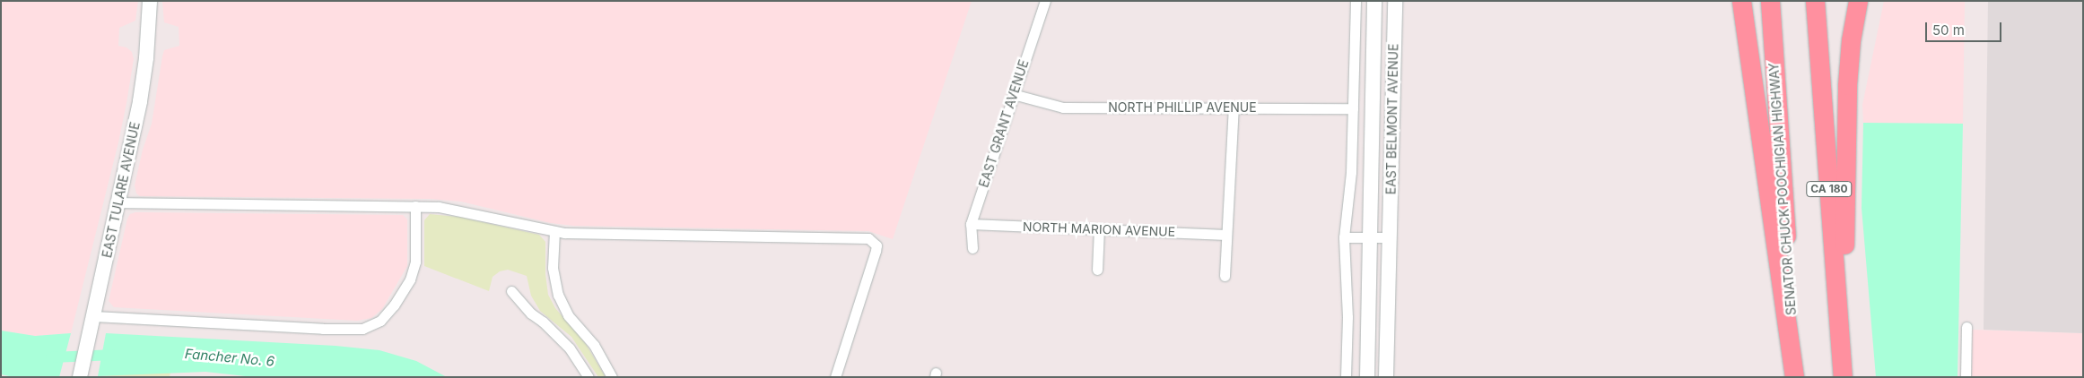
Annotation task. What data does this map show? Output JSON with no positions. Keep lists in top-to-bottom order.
{
  "streets": {
    "highway": ["SENATOR CHUCK POOCHIGIAN HIGHWAY", "CA 180"],
    "street": [
      "NORTH PHILLIP AVENUE",
      "EAST BELMONT AVENUE",
      "EAST GRANT AVENUE",
      "EAST TULARE AVENUE",
      "NORTH MARION AVENUE"
    ]
  },
  "crossings": [
    ["NORTH PHILLIP AVENUE", "EAST GRANT AVENUE"],
    ["EAST GRANT AVENUE", "NORTH MARION AVENUE"]
  ],
  "water": ["Fancher No. 6"],
  "scale_bar": "50 m"
}
